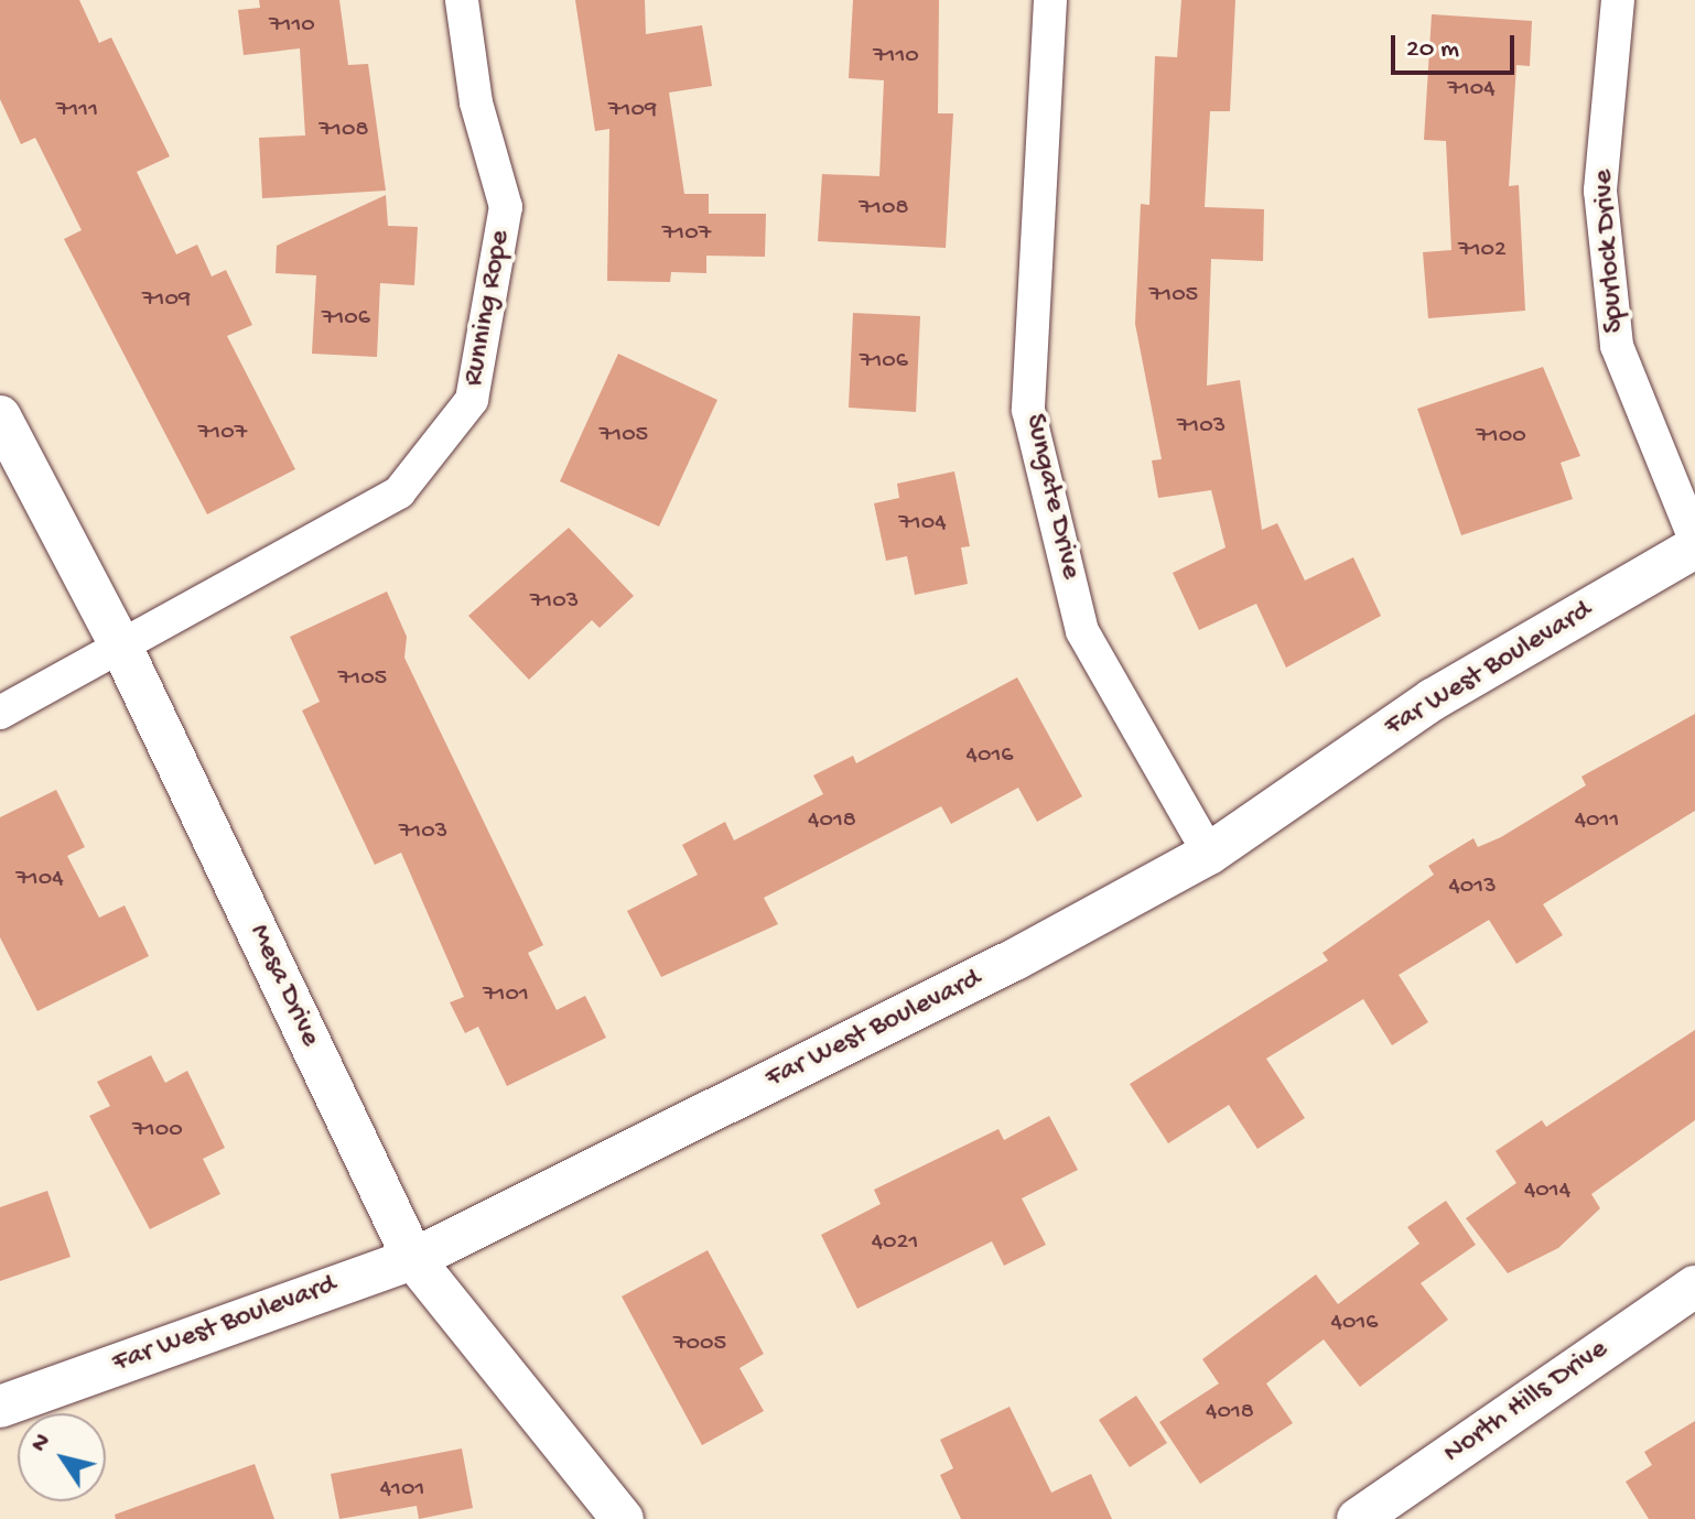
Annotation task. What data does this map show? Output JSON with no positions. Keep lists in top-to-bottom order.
{
  "streets": {
    "street": [
      "Spurlock Drive",
      "Running Rope",
      "Sungate Drive",
      "Far West Boulevard",
      "Mesa Drive",
      "North Hills Drive"
    ]
  },
  "crossings": [
    ["Running Rope", "Mesa Drive"],
    ["Sungate Drive", "Far West Boulevard"],
    ["Far West Boulevard", "Mesa Drive"]
  ],
  "house_numbers": [
    "7110",
    "7110",
    "7104",
    "7111",
    "7109",
    "7108",
    "7108",
    "7107",
    "7102",
    "7105",
    "7109",
    "7106",
    "7106",
    "7103",
    "7107",
    "7105",
    "7100",
    "7104",
    "7103",
    "7105",
    "4016",
    "4018",
    "4011",
    "7103",
    "7104",
    "4013",
    "7101",
    "7100",
    "4014",
    "4021",
    "4016",
    "7005",
    "4018",
    "4101"
  ],
  "scale_bar": "20 m",
  "north": "top left"
}
